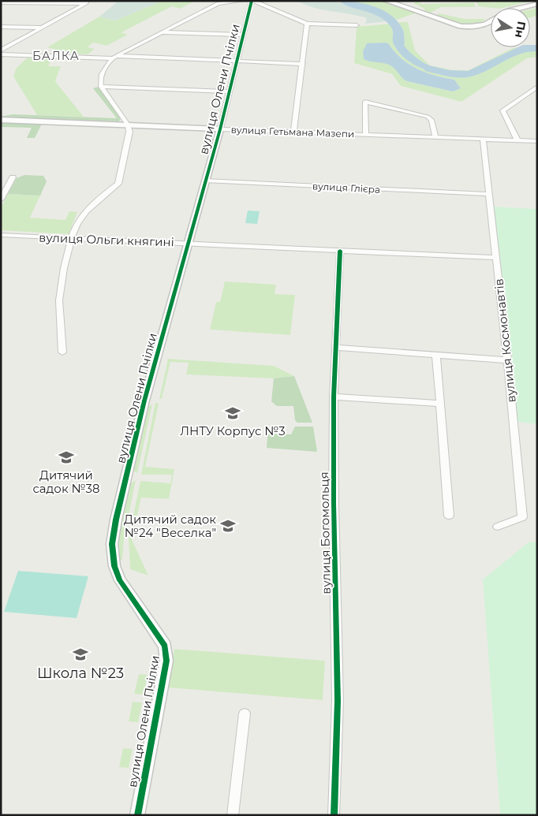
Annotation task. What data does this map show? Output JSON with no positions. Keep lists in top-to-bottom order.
{
  "streets": {
    "street": [
      "вулиця Олени Пчілки",
      "вулиця Гетьмана Мазепи",
      "вулиця Глієра",
      "вулиця Ольги княгині",
      "вулиця Космонавтів",
      "вулиця Богомольця"
    ]
  },
  "crossings": [
    ["вулиця Олени Пчілки", "вулиця Гетьмана Мазепи"],
    ["вулиця Олени Пчілки", "вулиця Глієра"],
    ["вулиця Олени Пчілки", "вулиця Ольги княгині"],
    ["вулиця Гетьмана Мазепи", "вулиця Космонавтів"],
    ["вулиця Глієра", "вулиця Космонавтів"],
    ["вулиця Ольги княгині", "вулиця Космонавтів"],
    ["вулиця Ольги княгині", "вулиця Богомольця"]
  ],
  "districts": ["БАЛКА"],
  "places": {
    "school or university": [
      "ЛНТУ Корпус №3",
      "Дитячий садок №38",
      "Дитячий садок №24 \"Веселка\"",
      "Школа №23"
    ]
  },
  "north": "right"
}
